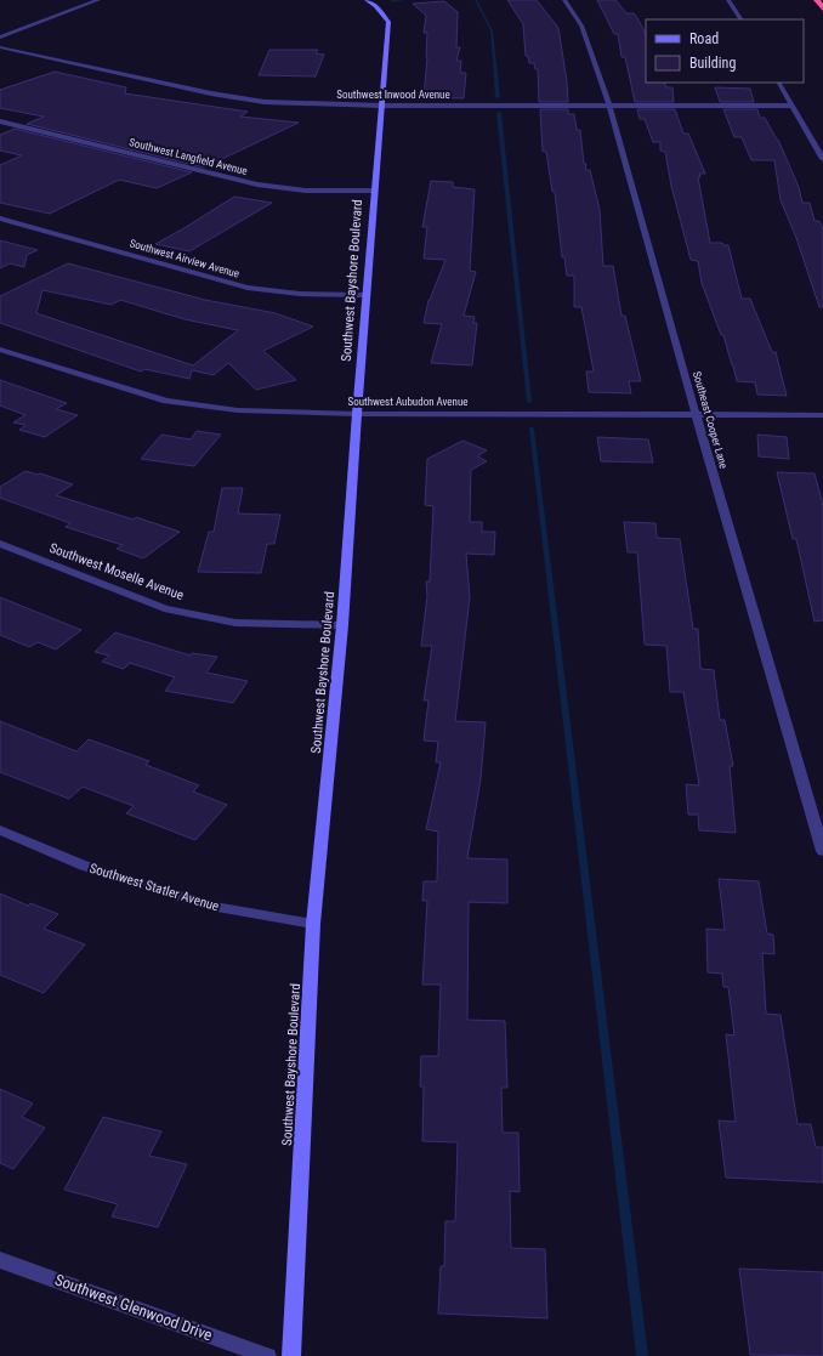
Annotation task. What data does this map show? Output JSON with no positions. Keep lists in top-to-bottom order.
{
  "streets": {
    "street": [
      "Southwest Inwood Avenue",
      "Southwest Langfield Avenue",
      "Southwest Airview Avenue",
      "Southwest Bayshore Boulevard",
      "Southwest Aubudon Avenue",
      "Southeast Cooper Lane",
      "Southwest Moselle Avenue",
      "Southwest Statler Avenue",
      "Southwest Glenwood Drive"
    ]
  },
  "crossings": [
    ["Southwest Inwood Avenue", "Southwest Bayshore Boulevard"],
    ["Southwest Inwood Avenue", "Southeast Cooper Lane"],
    ["Southwest Langfield Avenue", "Southwest Bayshore Boulevard"],
    ["Southwest Airview Avenue", "Southwest Bayshore Boulevard"],
    ["Southwest Bayshore Boulevard", "Southwest Aubudon Avenue"],
    ["Southwest Bayshore Boulevard", "Southwest Moselle Avenue"],
    ["Southwest Bayshore Boulevard", "Southwest Statler Avenue"],
    ["Southwest Aubudon Avenue", "Southeast Cooper Lane"]
  ],
  "legend": ["Road", "Building"]
}
